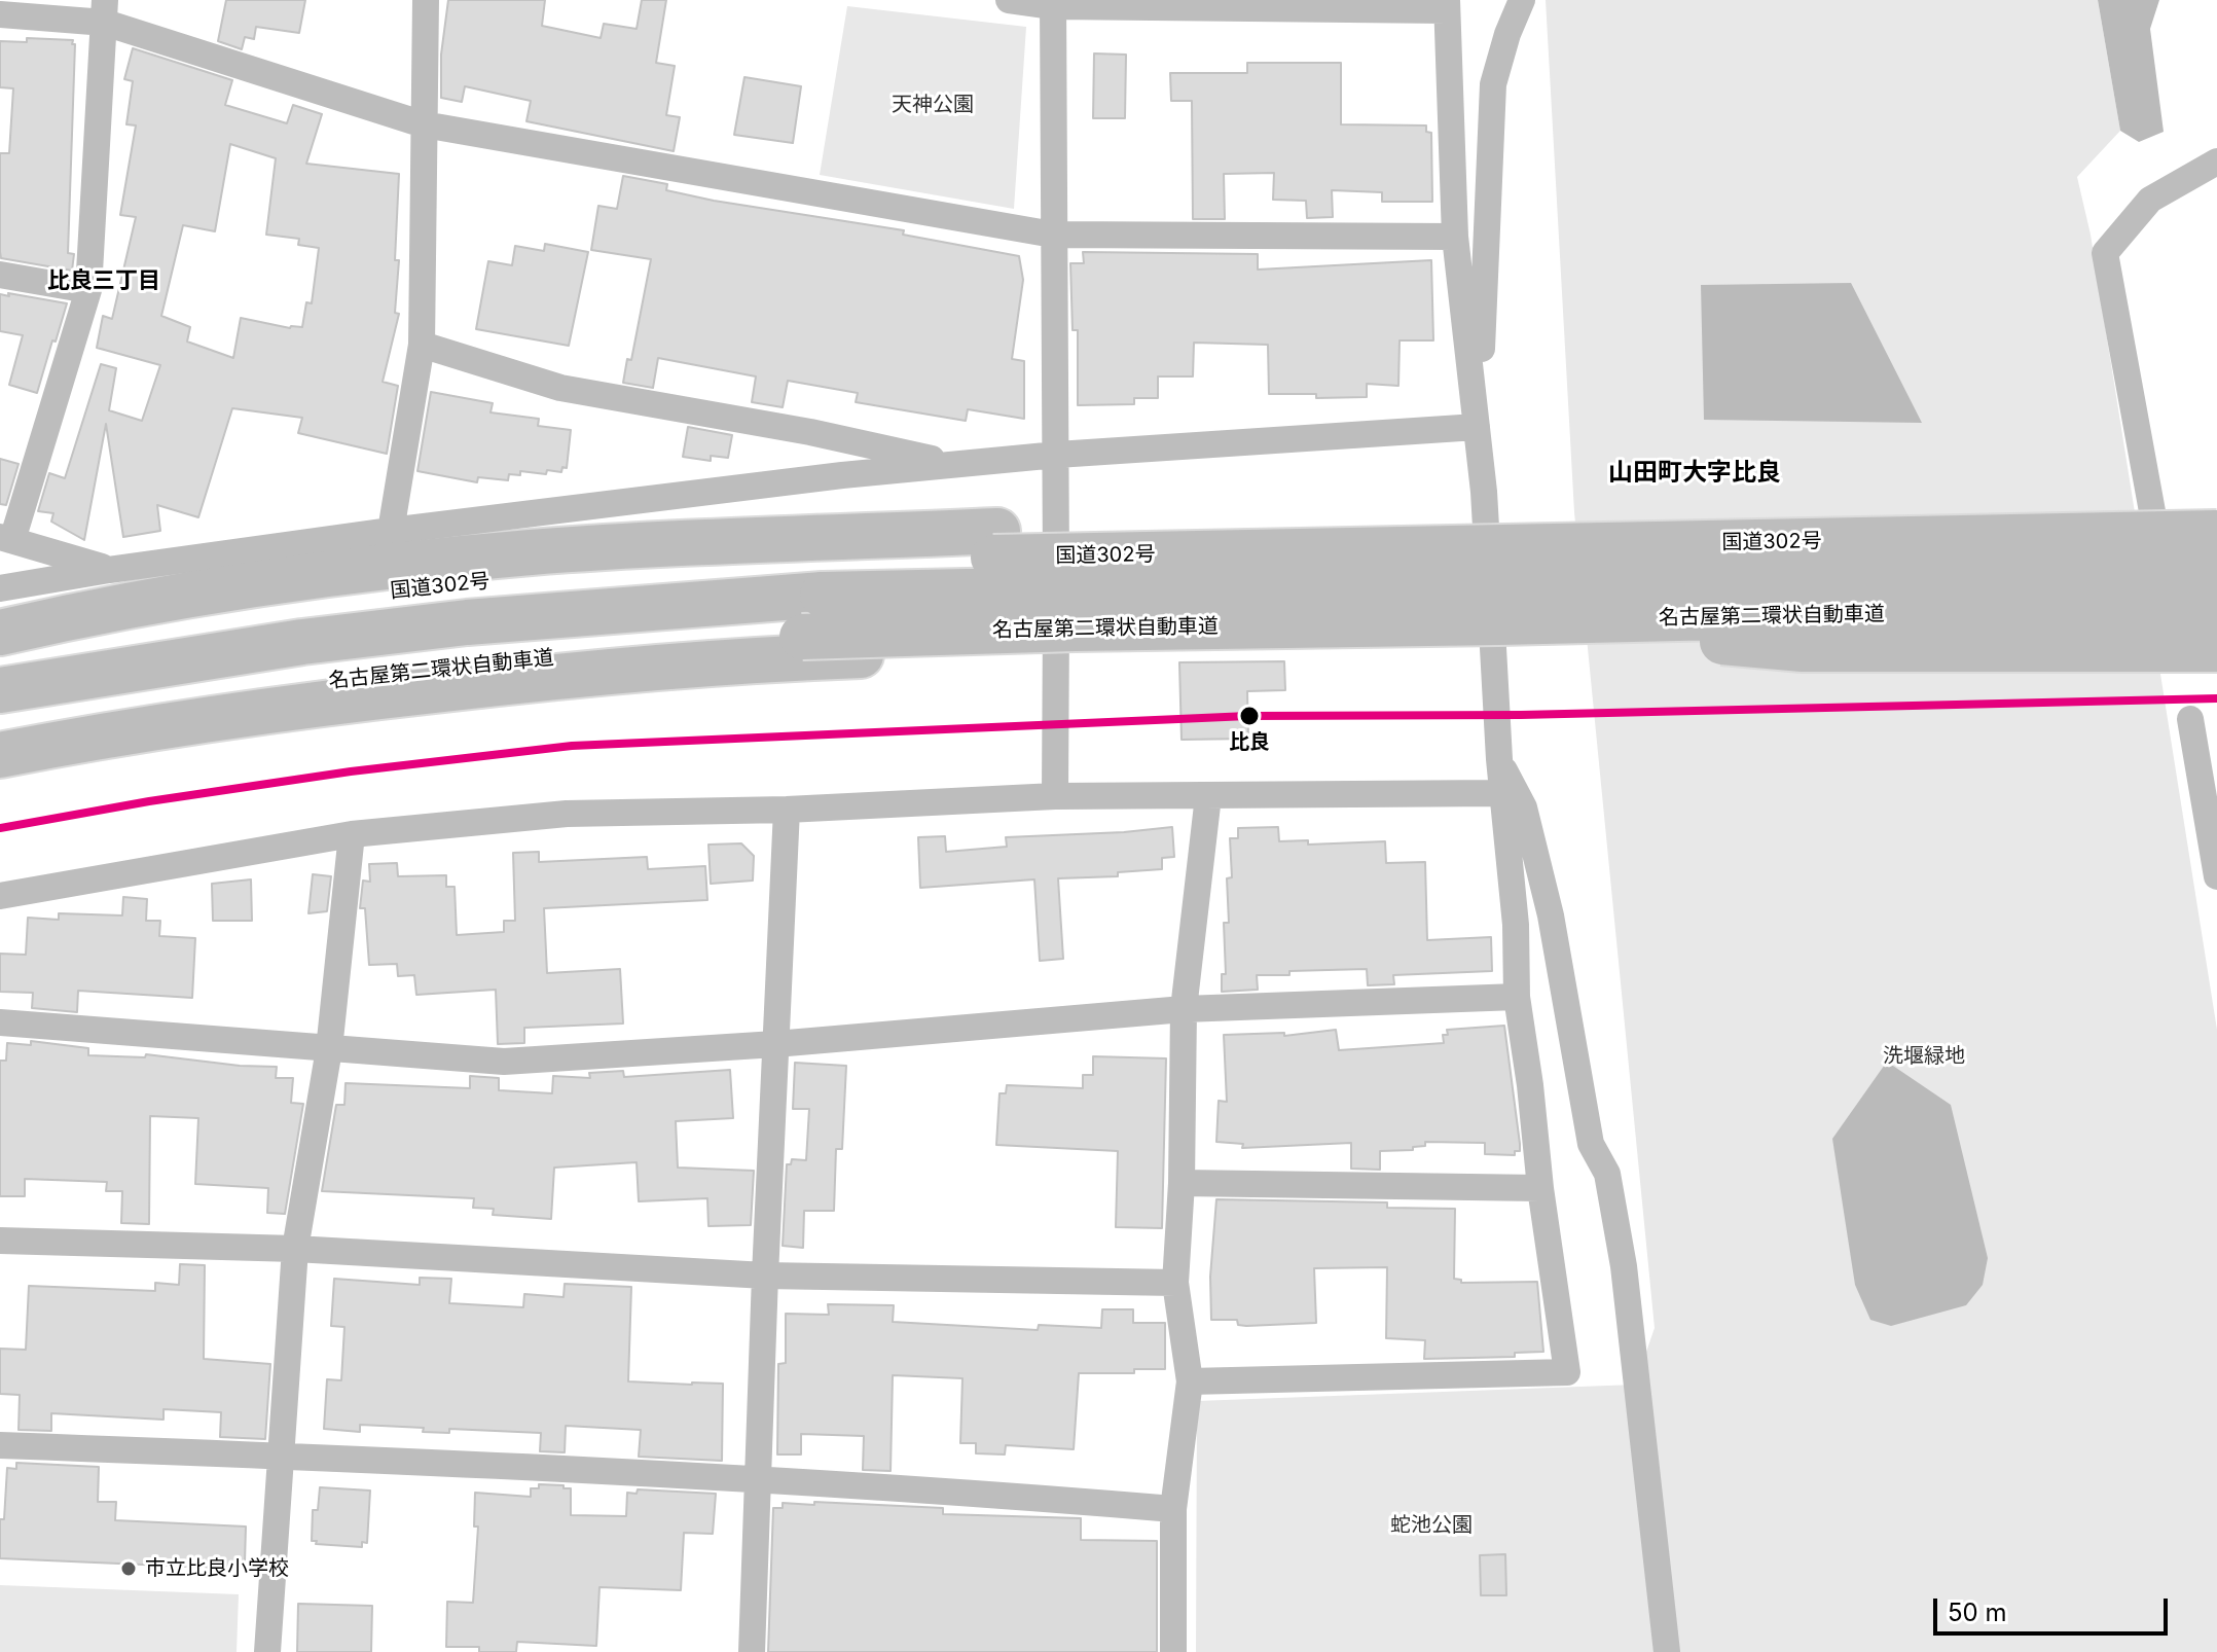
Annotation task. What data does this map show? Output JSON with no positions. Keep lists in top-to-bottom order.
{
  "streets": {
    "highway": ["国道302号", "名古屋第二環状自動車道"]
  },
  "districts": ["比良三丁目", "山田町大字比良"],
  "parks": ["天神公園", "洗堰緑地", "蛇池公園"],
  "places": ["比良", "市立比良小学校"],
  "scale_bar": "50 m"
}
